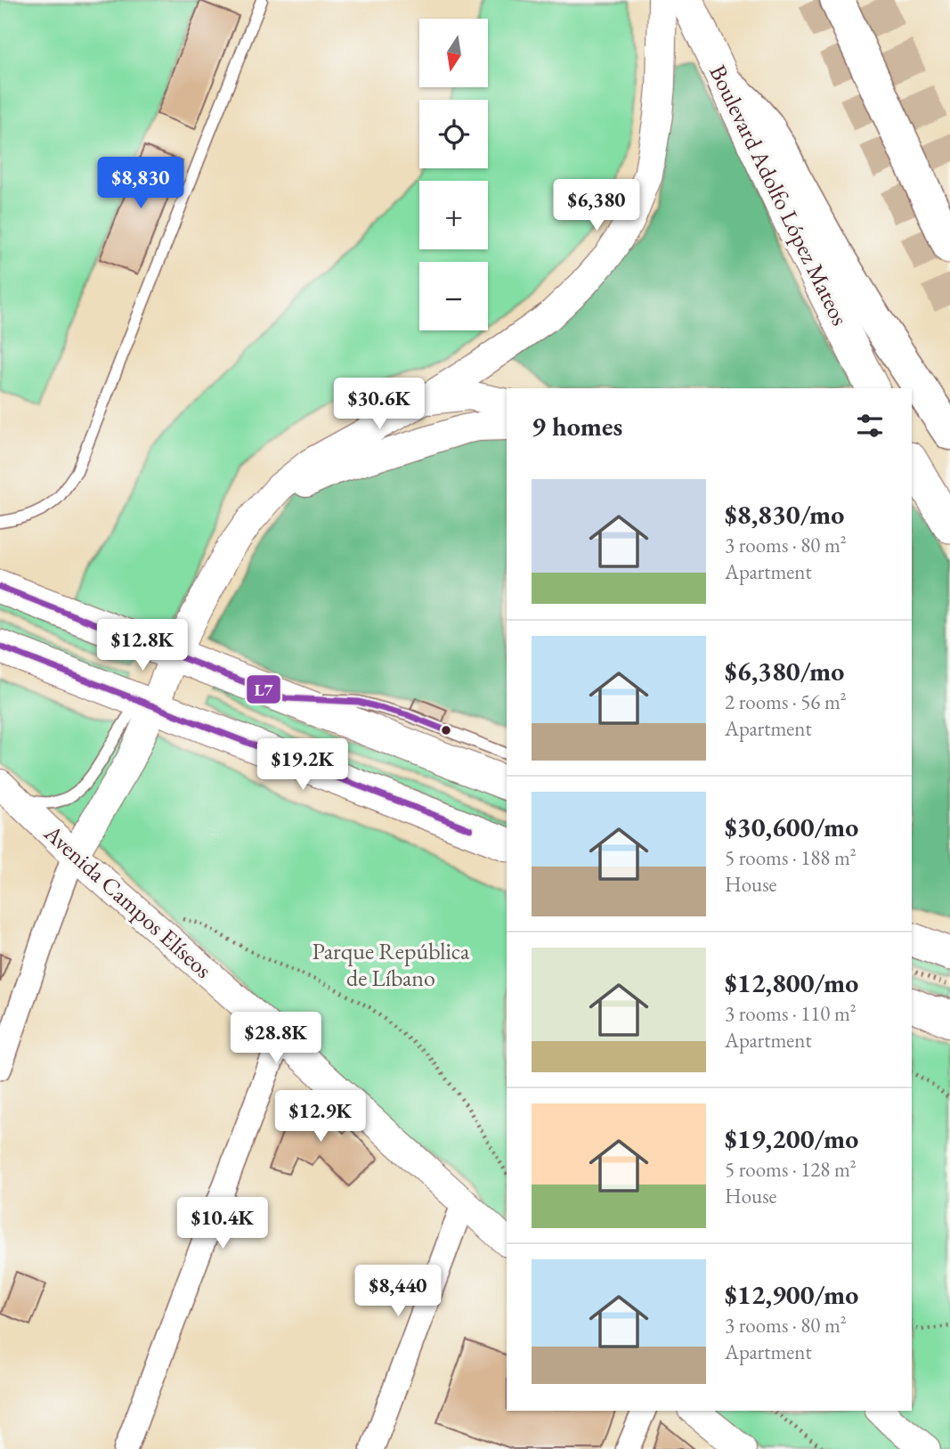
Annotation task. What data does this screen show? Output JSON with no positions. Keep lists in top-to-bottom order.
{
  "streets": {
    "main road": ["Boulevard Adolfo López Mateos"],
    "street": ["Avenida Campos Elíseos"]
  },
  "parks": ["Parque República de Líbano"],
  "lines": ["transit line L7"],
  "north": "bottom",
  "page": {
    "map_buttons": ["+", "−"],
    "price": [
      "$8,830",
      "$6,380",
      "$30.6K",
      "$12.8K",
      "$19.2K",
      "$28.8K",
      "$12.9K",
      "$10.4K",
      "$8,440"
    ],
    "heading": "9 homes",
    "list": [
      {
        "name": "$8,830/mo",
        "note": "3 rooms · 80 m² · Apartment"
      },
      {
        "name": "$6,380/mo",
        "note": "2 rooms · 56 m² · Apartment"
      },
      {
        "name": "$30,600/mo",
        "note": "5 rooms · 188 m² · House"
      },
      {
        "name": "$12,800/mo",
        "note": "3 rooms · 110 m² · Apartment"
      },
      {
        "name": "$19,200/mo",
        "note": "5 rooms · 128 m² · House"
      },
      {
        "name": "$12,900/mo",
        "note": "3 rooms · 80 m² · Apartment"
      }
    ]
  }
}
